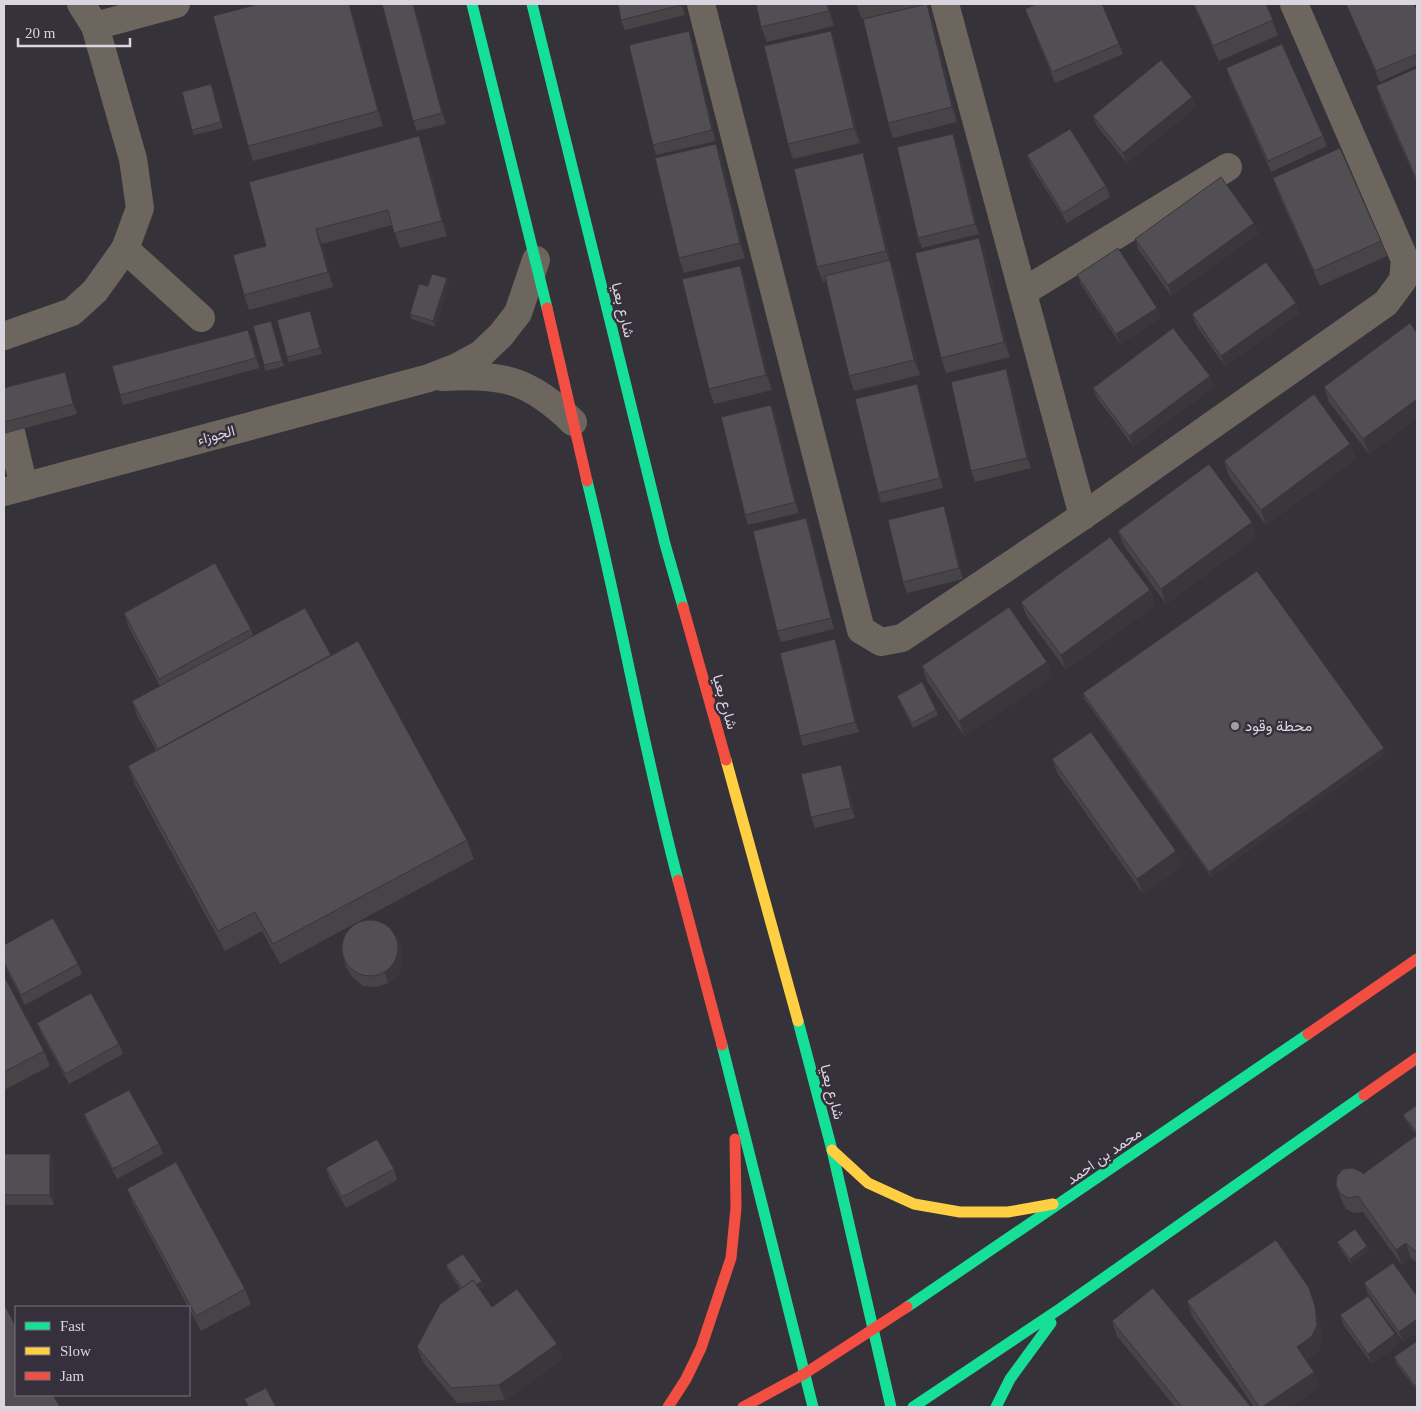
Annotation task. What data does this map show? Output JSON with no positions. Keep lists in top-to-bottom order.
{
  "streets": {
    "main road": ["شارع بعيا", "محمد بن احمد"],
    "street": ["الجوزاء"]
  },
  "crossings": [
    ["شارع بعيا", "محمد بن احمد"]
  ],
  "places": ["محطة وقود"],
  "legend": ["Fast", "Slow", "Jam"],
  "scale_bar": "20 m"
}
